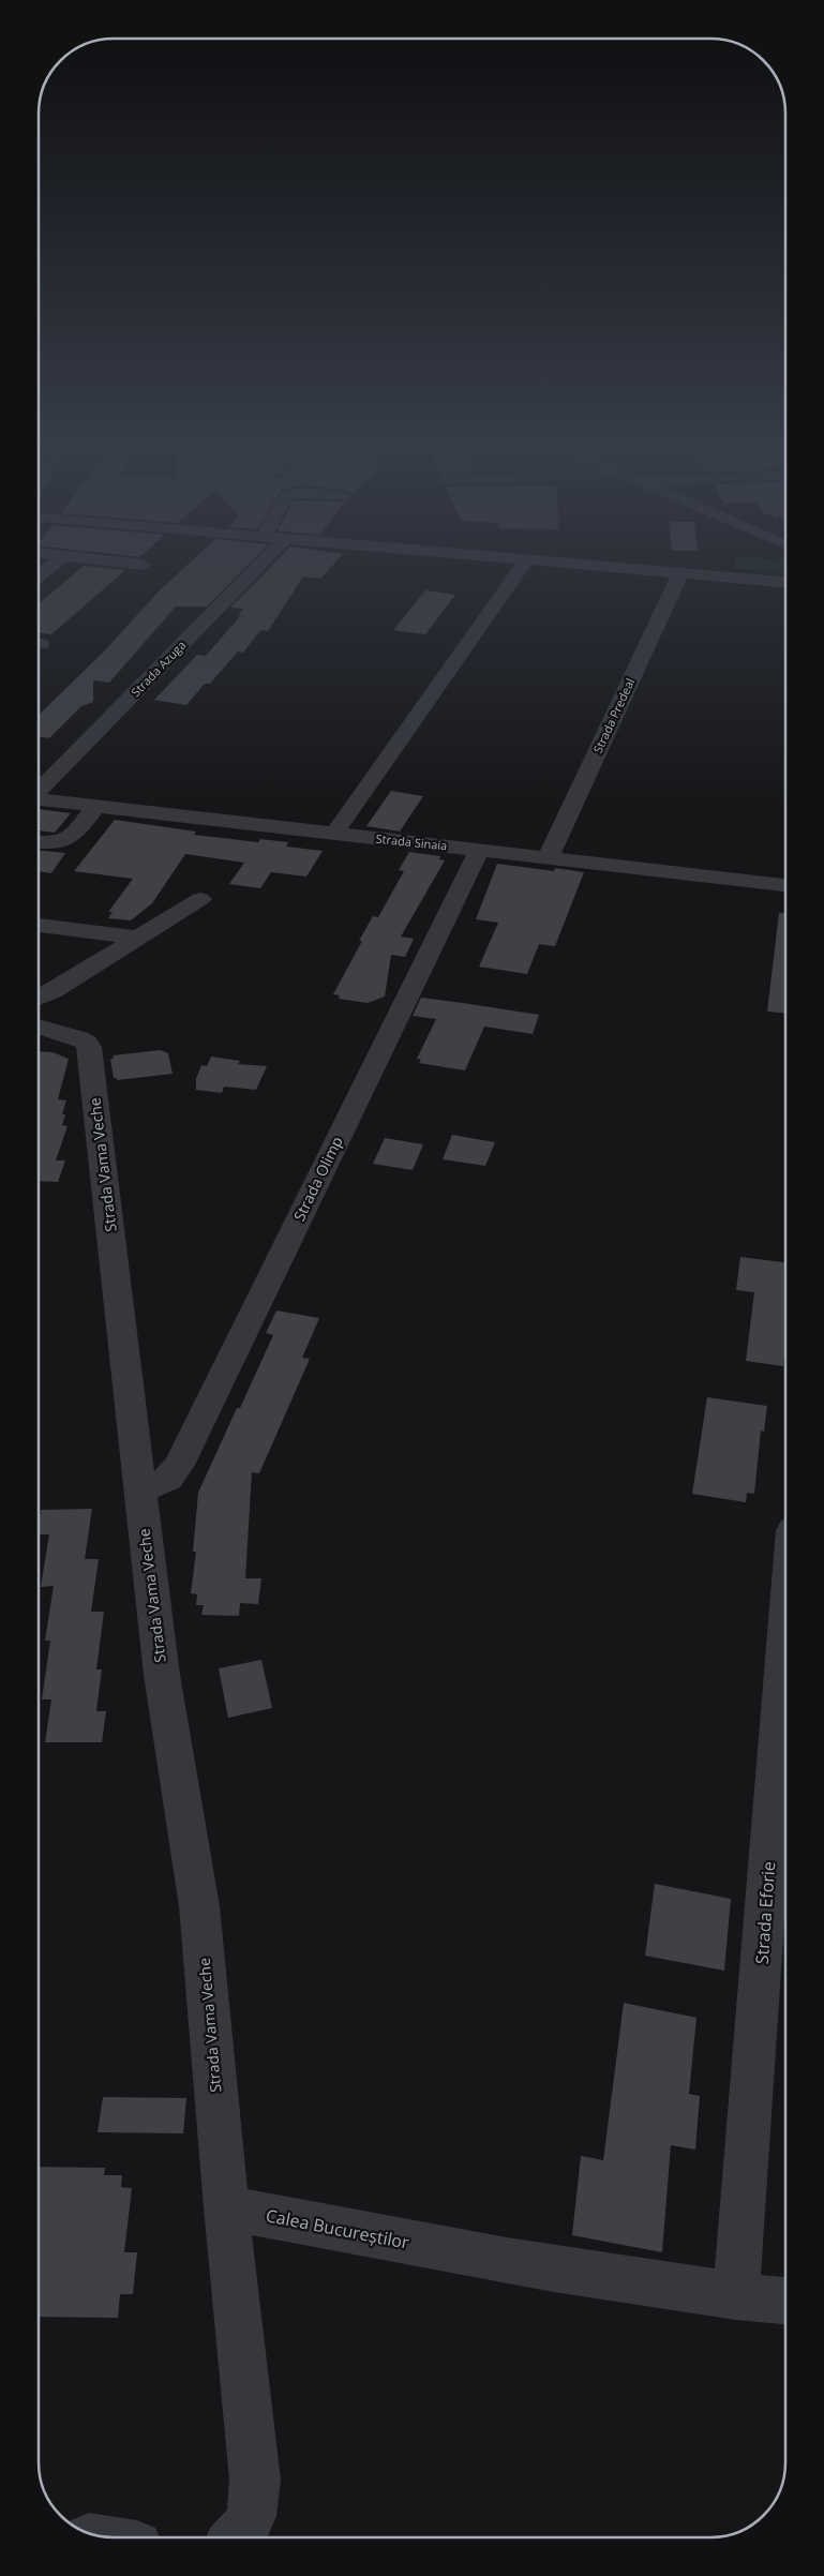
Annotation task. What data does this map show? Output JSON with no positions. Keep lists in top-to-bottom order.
{
  "streets": {
    "street": [
      "Strada Azuga",
      "Strada Predeal",
      "Strada Sinaia",
      "Strada Vama Veche",
      "Strada Olimp",
      "Strada Eforie",
      "Calea Bucureștilor"
    ]
  },
  "crossings": [
    ["Strada Predeal", "Strada Sinaia"],
    ["Strada Sinaia", "Strada Olimp"],
    ["Strada Vama Veche", "Strada Olimp"],
    ["Strada Vama Veche", "Calea Bucureștilor"],
    ["Strada Eforie", "Calea Bucureștilor"]
  ]
}
